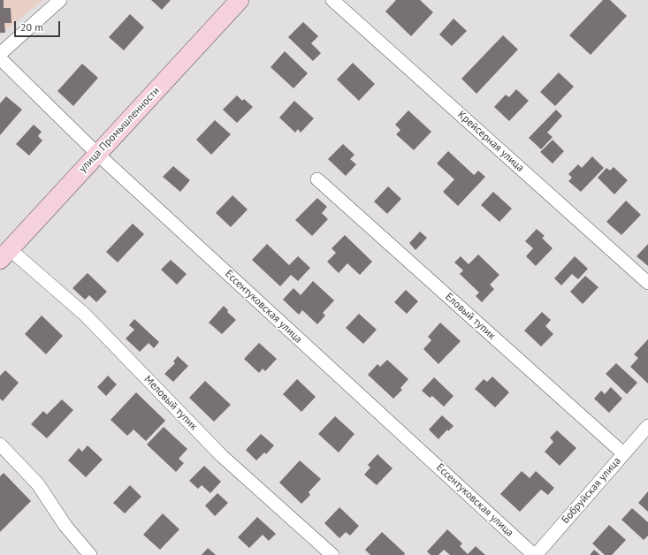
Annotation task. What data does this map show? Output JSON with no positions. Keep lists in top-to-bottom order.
{
  "streets": {
    "main road": ["улица Промышленности"],
    "street": [
      "Крейсерная улица",
      "Ессентуковская улица",
      "Еловый тупик",
      "Меловый тупик",
      "Бобруйская улица"
    ]
  },
  "crossings": [
    ["улица Промышленности", "Ессентуковская улица"],
    ["улица Промышленности", "Меловый тупик"],
    ["Ессентуковская улица", "Бобруйская улица"],
    ["Еловый тупик", "Бобруйская улица"]
  ],
  "scale_bar": "20 m"
}
